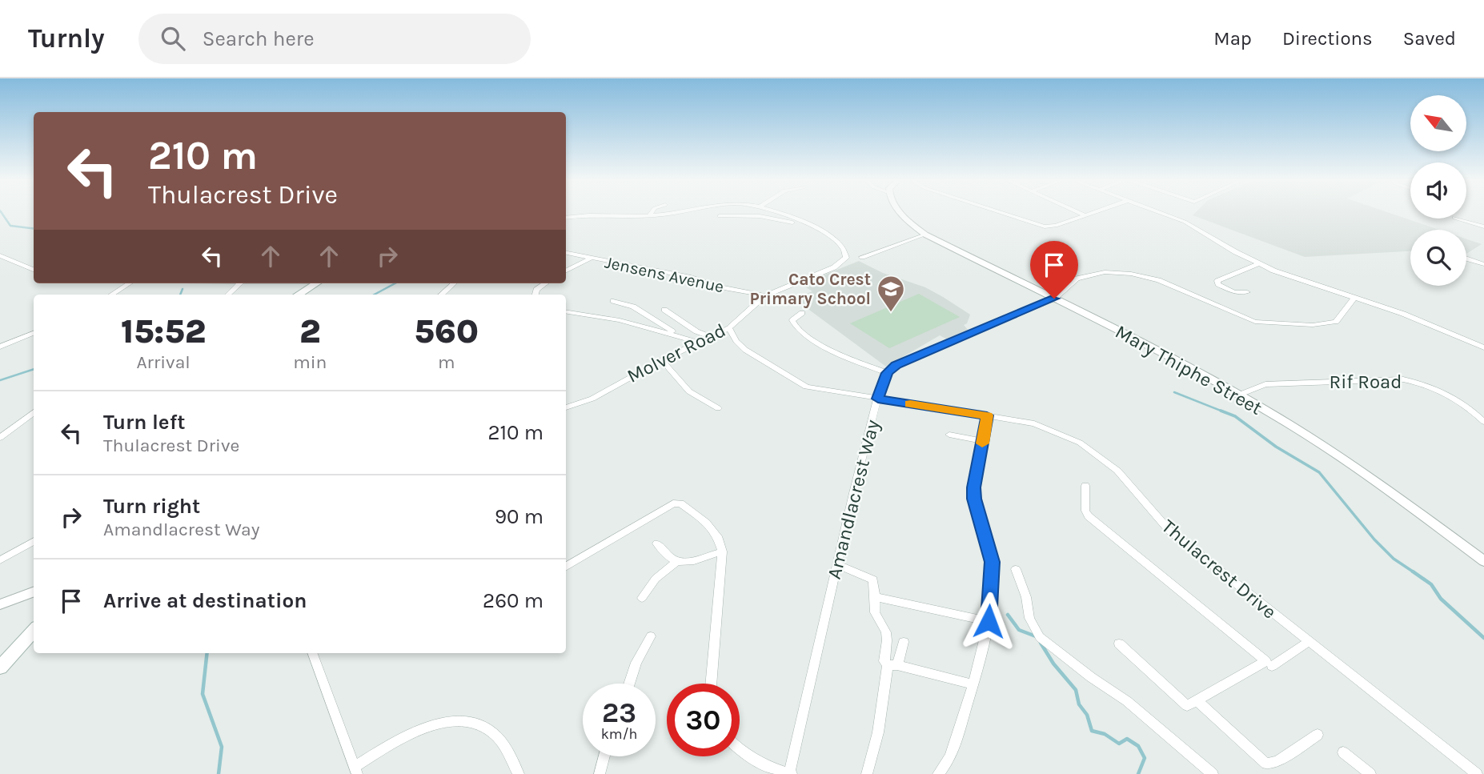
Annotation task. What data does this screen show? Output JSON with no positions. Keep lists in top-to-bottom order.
{
  "streets": {
    "street": [
      "Jensens Avenue",
      "Molver Road",
      "Mary Thiphe Street",
      "Rif Road",
      "Amandlacrest Way",
      "Thulacrest Drive"
    ]
  },
  "crossings": [
    ["Jensens Avenue", "Molver Road"],
    ["Molver Road", "Thulacrest Drive"],
    ["Mary Thiphe Street", "Rif Road"],
    ["Amandlacrest Way", "Thulacrest Drive"]
  ],
  "places": {
    "school or university": ["Cato Crest Primary School"]
  },
  "north": "top left",
  "page": {
    "header": "Turnly",
    "search": "Search here",
    "nav": ["Map", "Directions", "Saved"],
    "turn": ["210 m", "Thulacrest Drive"],
    "eta": [
      "15:52",
      "Arrival",
      "2",
      "min",
      "560",
      "m"
    ],
    "list": [
      {
        "name": "Turn left",
        "note": "Thulacrest Drive",
        "value": "210 m"
      },
      {
        "name": "Turn right",
        "note": "Amandlacrest Way",
        "value": "90 m"
      },
      {
        "name": "Arrive at destination",
        "value": "260 m"
      }
    ],
    "speed": "23 km/h",
    "limit": "30"
  }
}
